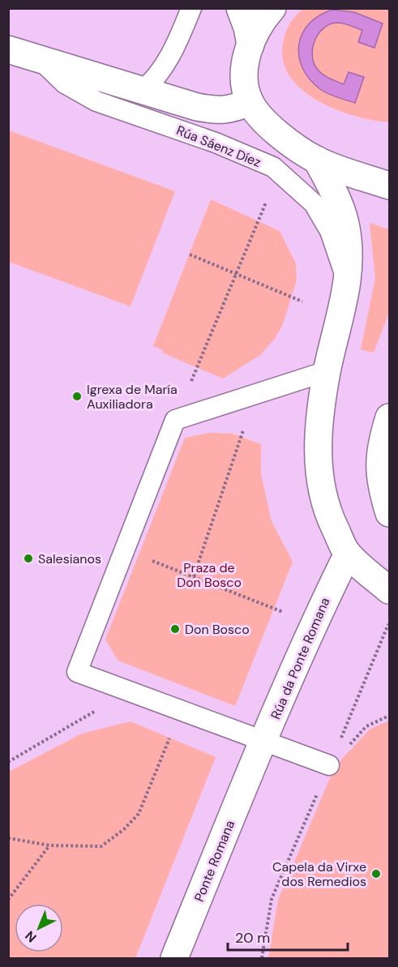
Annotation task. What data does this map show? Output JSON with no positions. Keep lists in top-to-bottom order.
{
  "streets": {
    "street": ["Rúa Sáenz Díez", "Rúa da Ponte Romana", "Ponte Romana"]
  },
  "crossings": [
    ["Rúa da Ponte Romana", "Ponte Romana"]
  ],
  "parks": ["Praza de Don Bosco"],
  "places": [
    "Igrexa de María Auxiliadora",
    "Salesianos",
    "Don Bosco",
    "Capela da Virxe dos Remedios"
  ],
  "scale_bar": "20 m",
  "north": "bottom left"
}
